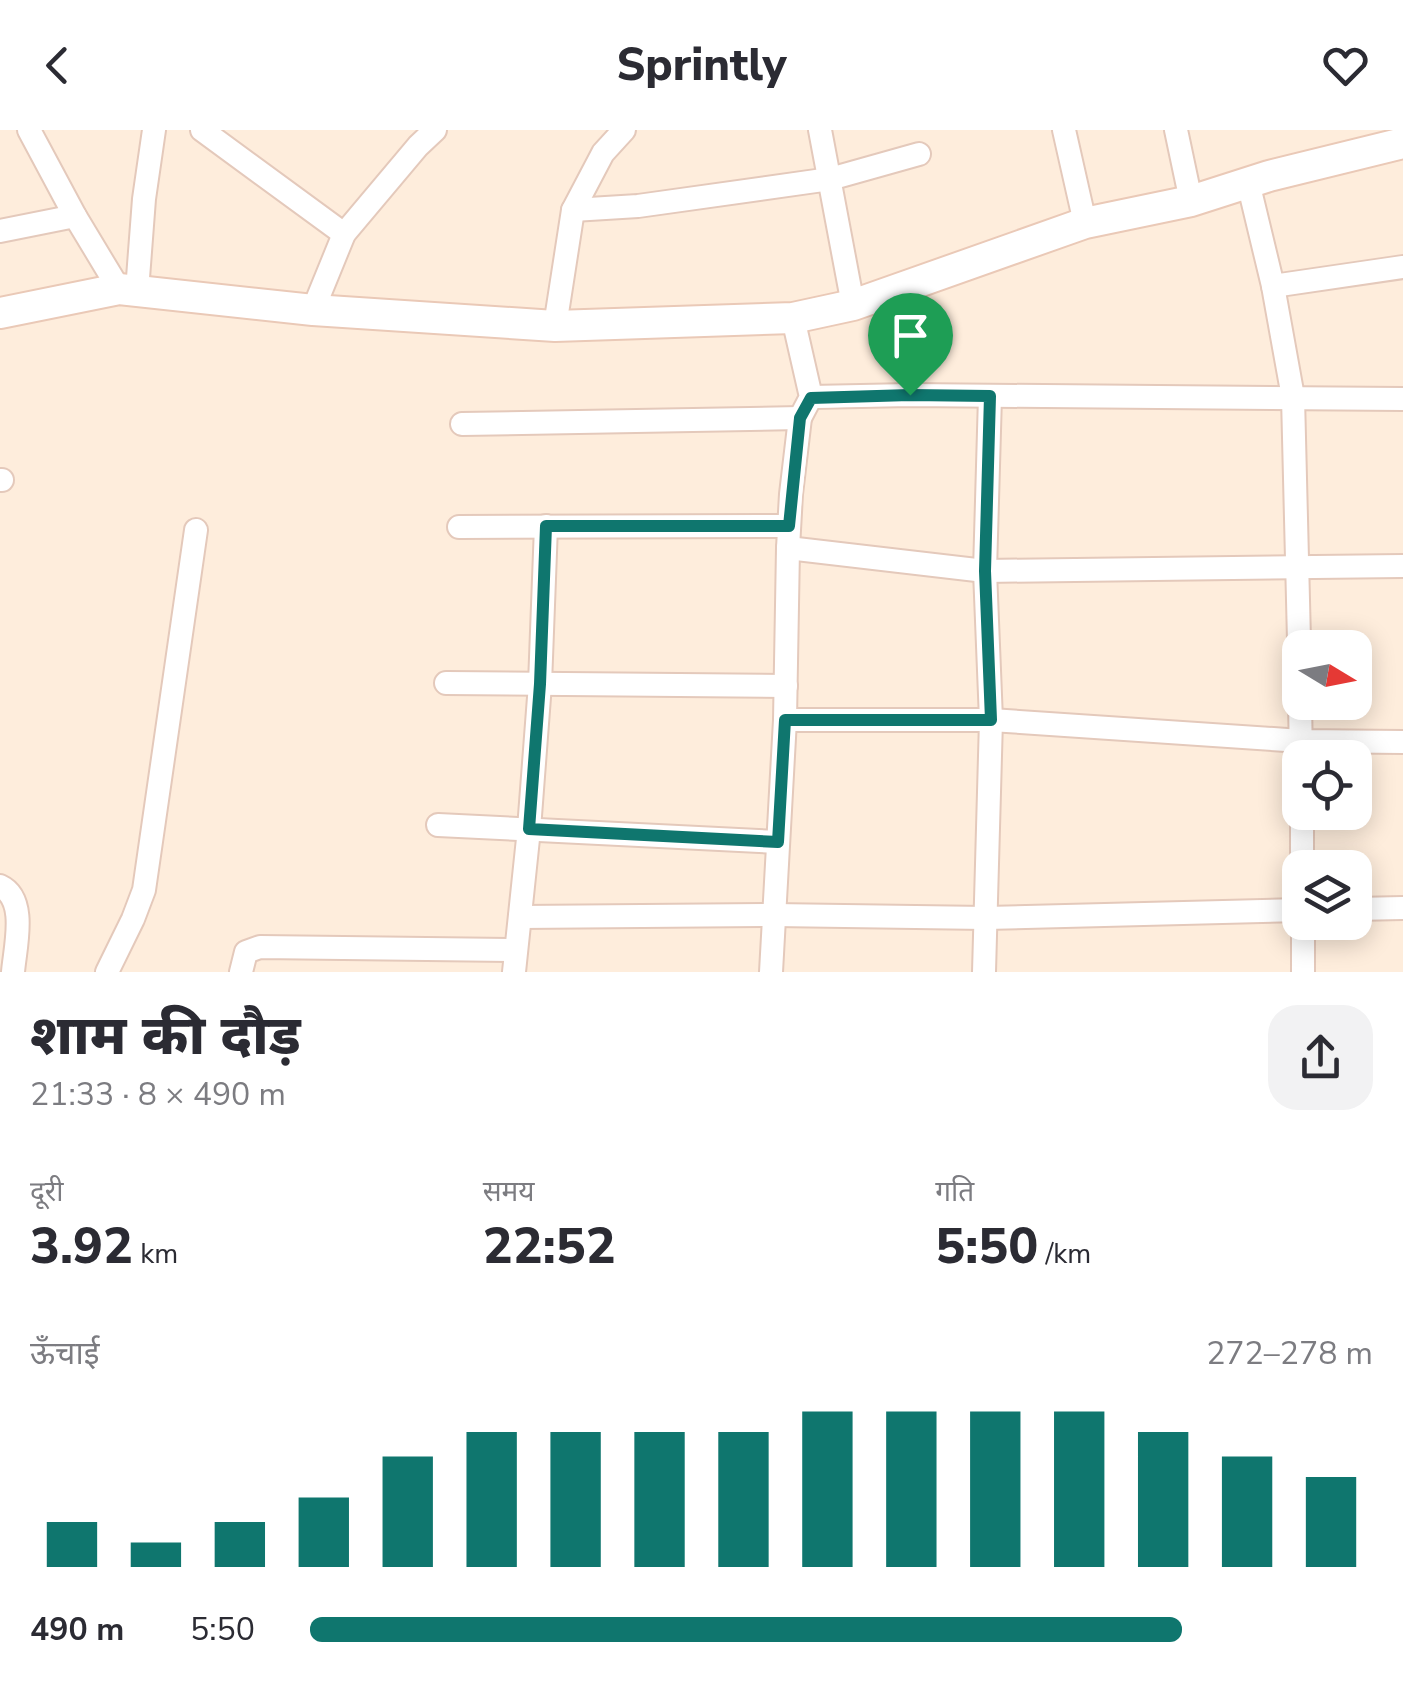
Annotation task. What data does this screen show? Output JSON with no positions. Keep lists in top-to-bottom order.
{
  "north": "right",
  "page": {
    "header": "Sprintly",
    "heading": ["शाम की दौड़", "21:33 · 8 × 490 m"],
    "stats": [
      ["दूरी", "3.92 km"],
      ["समय", "22:52"],
      ["गति", "5:50 /km"]
    ],
    "chart": ["ऊँचाई", "272–278 m"],
    "list": [
      {
        "name": "490 m",
        "note": "5:50"
      }
    ]
  }
}
